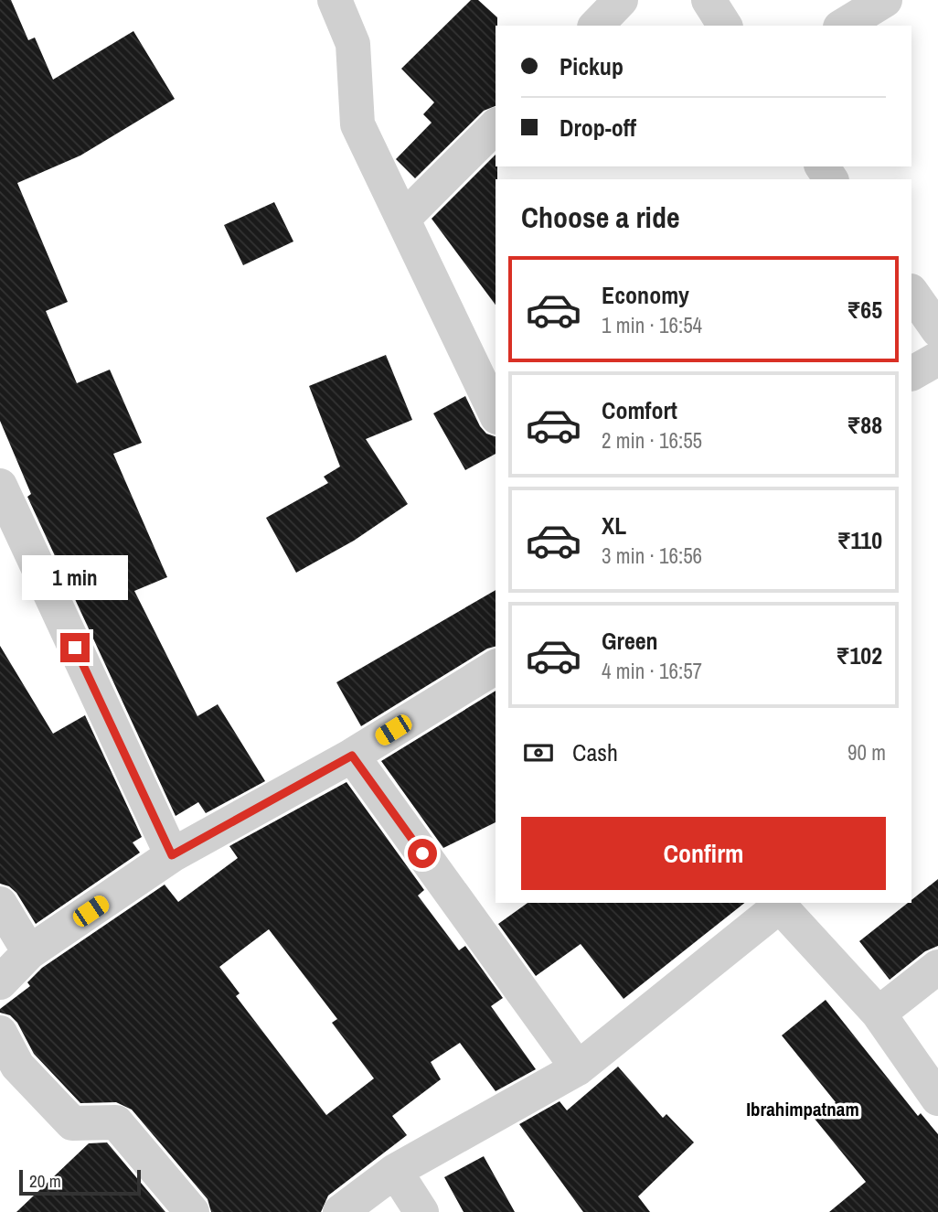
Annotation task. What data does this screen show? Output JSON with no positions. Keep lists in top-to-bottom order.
{
  "districts": ["Ibrahimpatnam"],
  "scale_bar": "20 m",
  "page": {
    "banner": ["Pickup", "Drop-off"],
    "heading": "Choose a ride",
    "list": [
      {
        "name": "Economy",
        "note": "1 min · 16:54",
        "value": "₹65"
      },
      {
        "name": "Comfort",
        "note": "2 min · 16:55",
        "value": "₹88"
      },
      {
        "name": "XL",
        "note": "3 min · 16:56",
        "value": "₹110"
      },
      {
        "name": "Green",
        "note": "4 min · 16:57",
        "value": "₹102"
      }
    ],
    "bubble": "1 min",
    "pay": ["Cash", "90 m"],
    "buttons": "Confirm",
    "scale": "20 m"
  }
}
